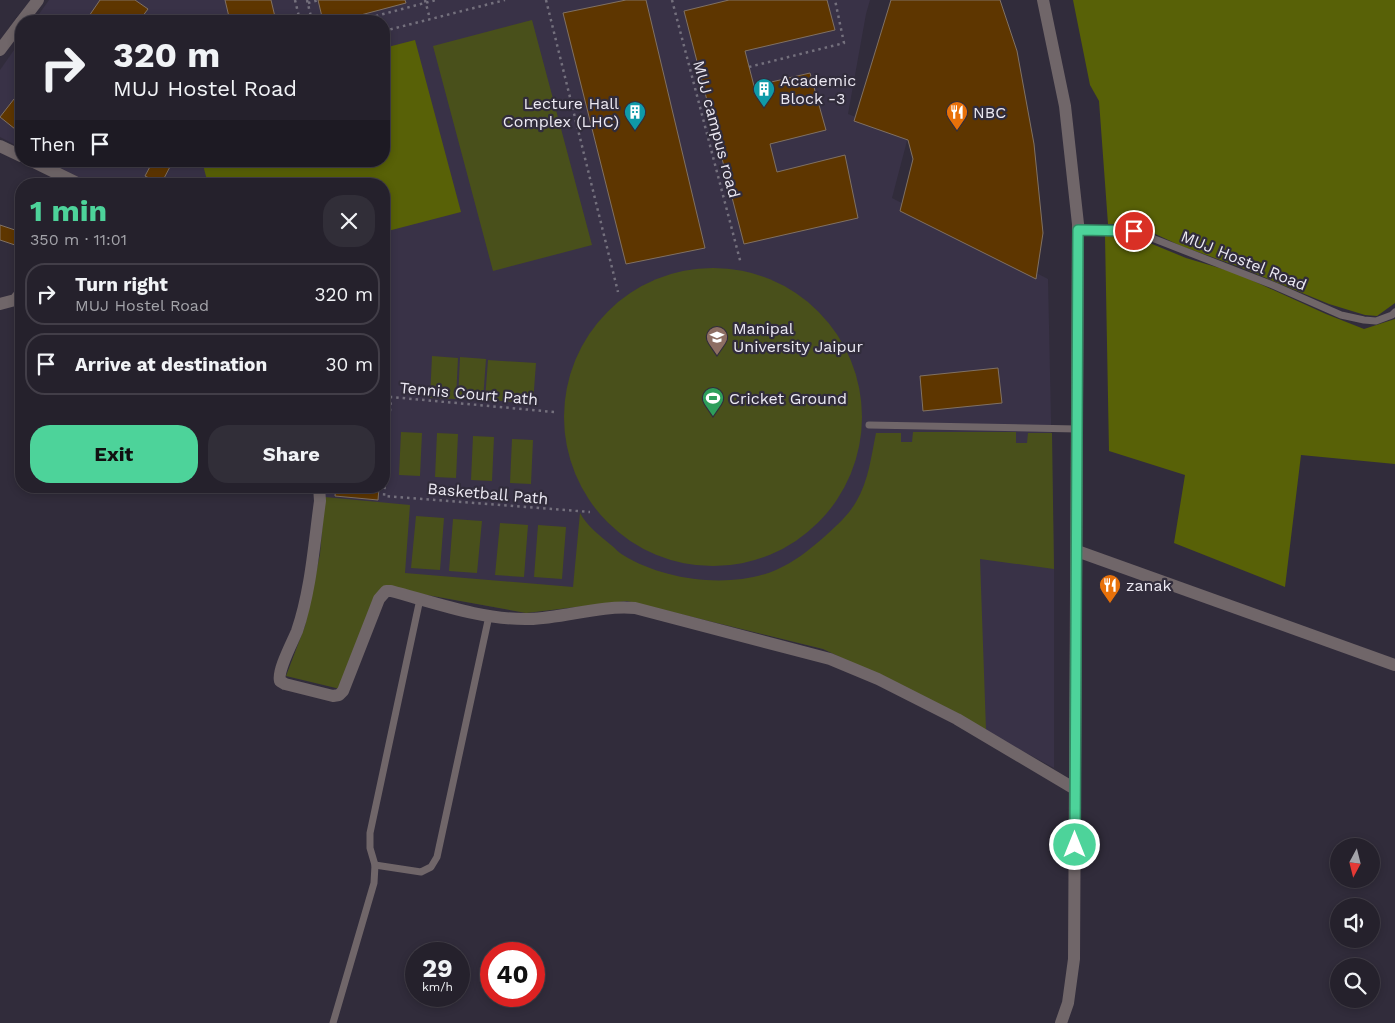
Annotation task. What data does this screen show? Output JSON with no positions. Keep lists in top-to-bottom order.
{
  "streets": {
    "lane": ["MUJ Hostel Road"],
    "path": ["MUJ campus road", "Tennis Court Path", "Basketball Path"]
  },
  "crossings": [
    ["Tennis Court Path", "Basketball Path"]
  ],
  "places": {
    "building": ["Academic Block -3", "Lecture Hall Complex (LHC)"],
    "restaurant": ["NBC", "zanak"],
    "school or university": ["Manipal University Jaipur"],
    "sports": ["Cricket Ground"]
  },
  "north": "bottom",
  "page": {
    "turn": ["320 m", "MUJ Hostel Road"],
    "then": "Then",
    "heading": ["1 min", "350 m · 11:01"],
    "list": [
      {
        "name": "Turn right",
        "note": "MUJ Hostel Road",
        "value": "320 m"
      },
      {
        "name": "Arrive at destination",
        "value": "30 m"
      }
    ],
    "buttons": ["Exit", "Share"],
    "speed": "29 km/h",
    "limit": "40"
  }
}
